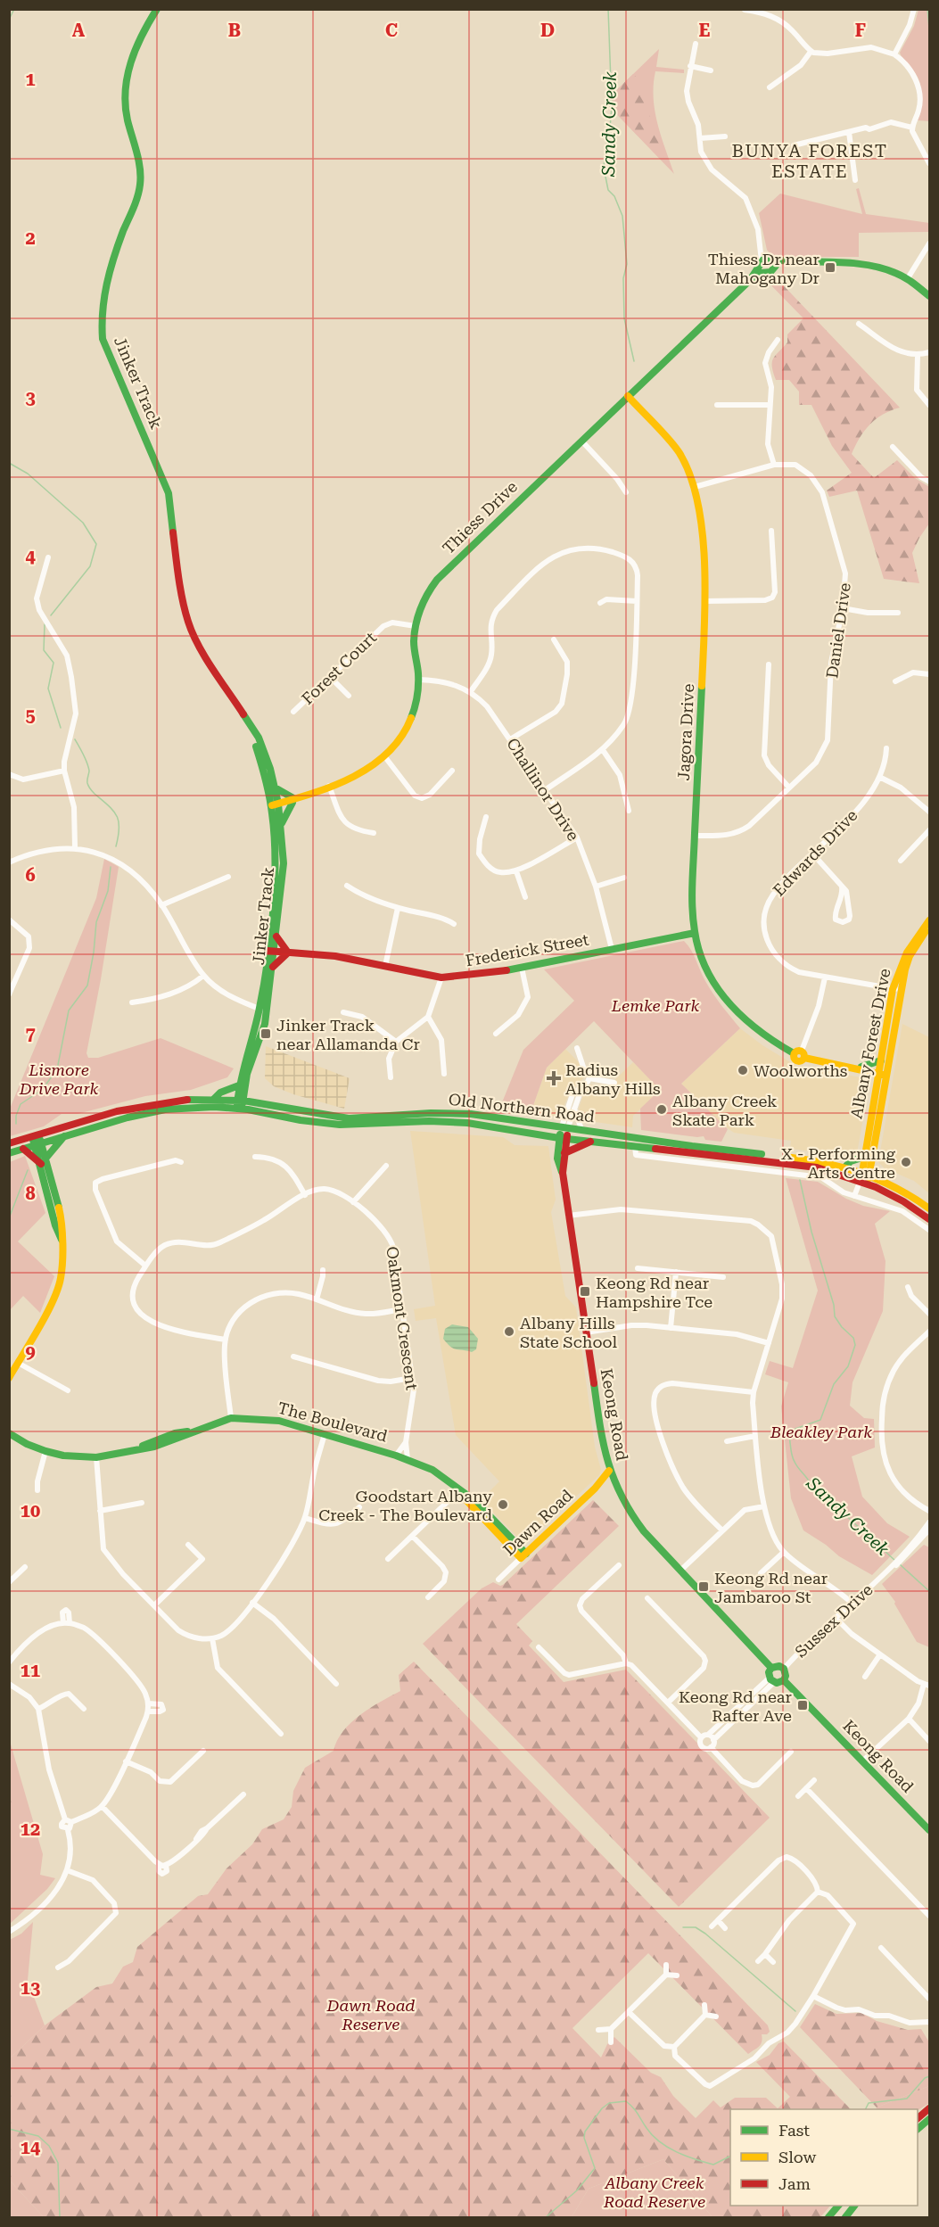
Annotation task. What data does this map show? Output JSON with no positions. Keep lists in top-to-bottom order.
{
  "streets": {
    "main road": [
      "Jinker Track",
      "Thiess Drive",
      "Jagora Drive",
      "Frederick Street",
      "Albany Forest Drive",
      "Old Northern Road",
      "Keong Road",
      "The Boulevard",
      "Dawn Road"
    ],
    "street": [
      "Daniel Drive",
      "Forest Court",
      "Challinor Drive",
      "Edwards Drive",
      "Oakmont Crescent",
      "Sussex Drive"
    ]
  },
  "crossings": [
    ["Jinker Track", "Thiess Drive"],
    ["Jinker Track", "Frederick Street"],
    ["Jinker Track", "Old Northern Road"],
    ["Thiess Drive", "Forest Court"],
    ["Thiess Drive", "Jagora Drive"],
    ["Thiess Drive", "Challinor Drive"],
    ["Daniel Drive", "Jagora Drive"],
    ["Jagora Drive", "Frederick Street"],
    ["Jagora Drive", "Albany Forest Drive"],
    ["Challinor Drive", "Frederick Street"],
    ["Edwards Drive", "Albany Forest Drive"],
    ["Albany Forest Drive", "Old Northern Road"],
    ["Old Northern Road", "Keong Road"],
    ["Oakmont Crescent", "The Boulevard"],
    ["Keong Road", "Dawn Road"],
    ["Keong Road", "Sussex Drive"],
    ["The Boulevard", "Dawn Road"]
  ],
  "districts": ["BUNYA FOREST ESTATE"],
  "water": ["Sandy Creek"],
  "parks": [
    "Lemke Park",
    "Lismore Drive Park",
    "Bleakley Park",
    "Dawn Road Reserve",
    "Albany Creek Road Reserve"
  ],
  "places": {
    "transit": [
      "Thiess Dr near Mahogany Dr",
      "Jinker Track near Allamanda Cr",
      "Keong Rd near Hampshire Tce",
      "Keong Rd near Jambaroo St",
      "Keong Rd near Rafter Ave"
    ],
    "other": [
      "Woolworths",
      "Albany Creek Skate Park",
      "X - Performing Arts Centre",
      "Albany Hills State School",
      "Goodstart Albany Creek - The Boulevard"
    ],
    "health": ["Radius Albany Hills"]
  },
  "legend": ["Fast", "Slow", "Jam"],
  "grid": {
    "columns": [
      "A",
      "B",
      "C",
      "D",
      "E",
      "F"
    ],
    "rows": [
      "1",
      "2",
      "3",
      "4",
      "5",
      "6",
      "7",
      "8",
      "9",
      "10",
      "11",
      "12",
      "13",
      "14"
    ]
  }
}
